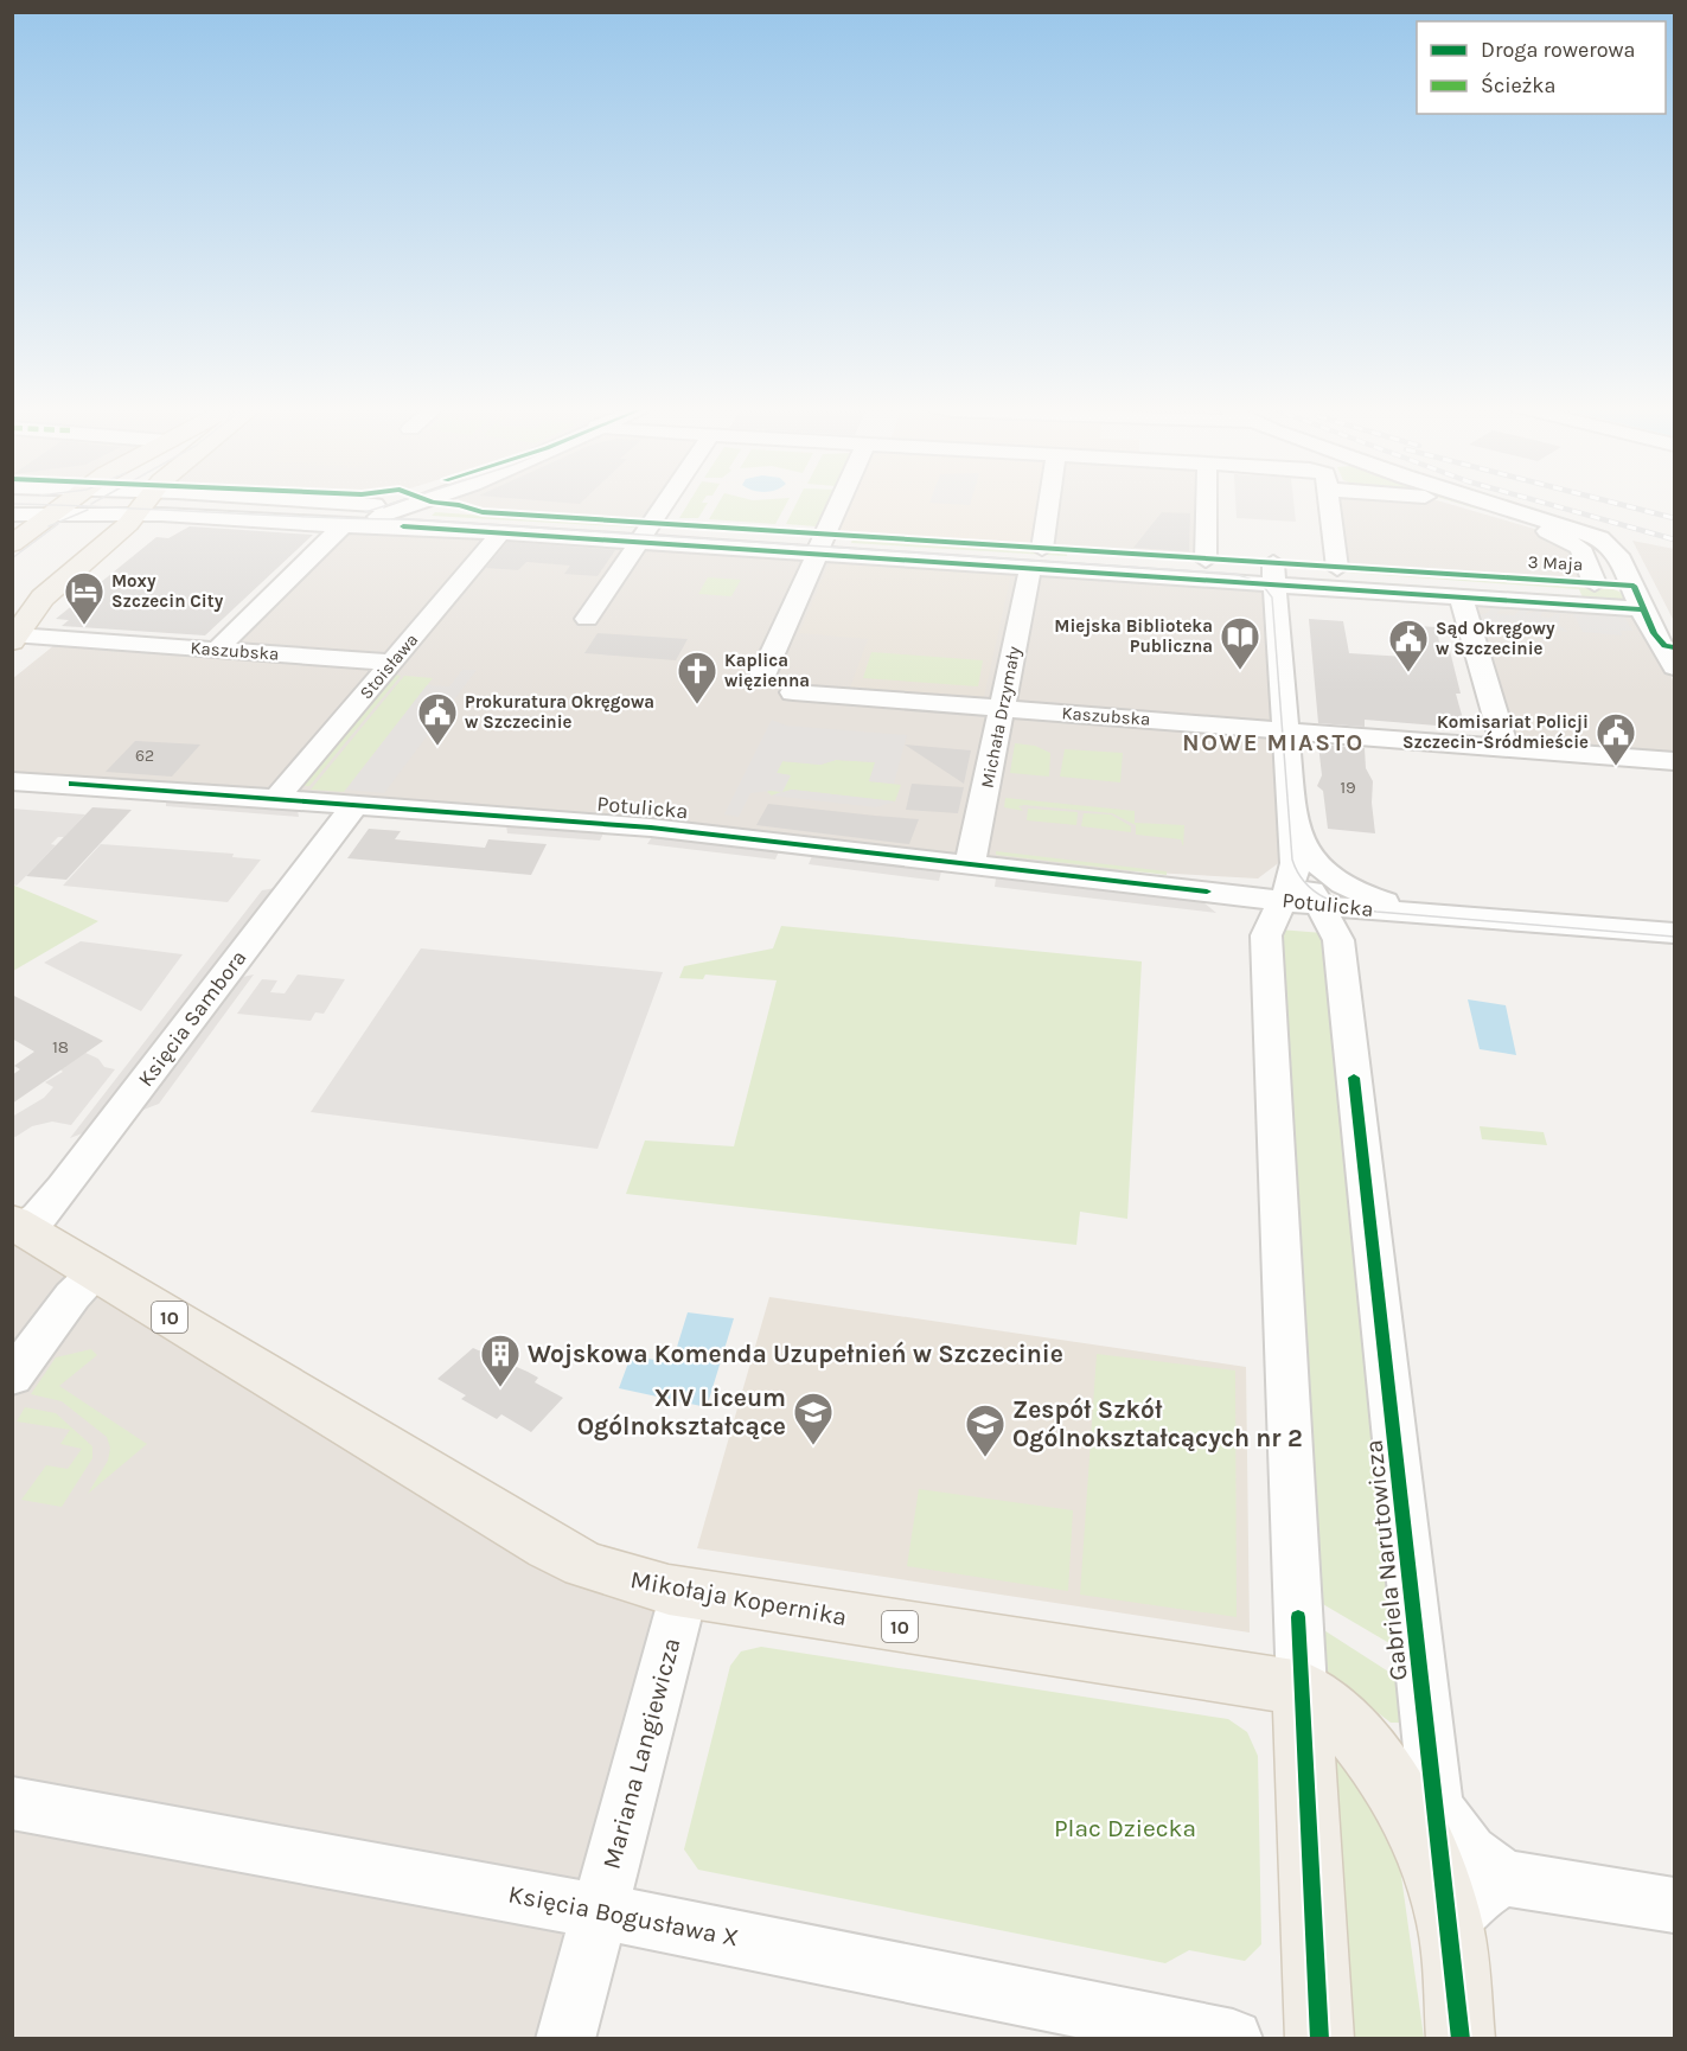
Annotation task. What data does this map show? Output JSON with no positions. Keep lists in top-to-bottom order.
{
  "streets": {
    "main road": ["10", "Gabriela Narutowicza", "Mikołaja Kopernika"],
    "street": [
      "3 Maja",
      "Kaszubska",
      "Stoisława",
      "Michała Drzymały",
      "Potulicka",
      "Księcia Sambora",
      "Mariana Langiewicza",
      "Księcia Bogusława X"
    ]
  },
  "crossings": [
    ["3 Maja", "Stoisława"],
    ["3 Maja", "Michała Drzymały"],
    ["3 Maja", "Gabriela Narutowicza"],
    ["Kaszubska", "Stoisława"],
    ["Kaszubska", "Michała Drzymały"],
    ["Kaszubska", "Gabriela Narutowicza"],
    ["Stoisława", "Potulicka"],
    ["Michała Drzymały", "Potulicka"],
    ["Potulicka", "Księcia Sambora"],
    ["Potulicka", "Gabriela Narutowicza"],
    ["Księcia Sambora", "Mikołaja Kopernika"],
    ["Gabriela Narutowicza", "Mikołaja Kopernika"],
    ["Mikołaja Kopernika", "Mariana Langiewicza"],
    ["Mariana Langiewicza", "Księcia Bogusława X"]
  ],
  "districts": ["NOWE MIASTO"],
  "parks": ["Plac Dziecka"],
  "places": {
    "hotel": ["Moxy Szczecin City"],
    "library": ["Miejska Biblioteka Publiczna"],
    "public building": ["Sąd Okręgowy w Szczecinie", "Prokuratura Okręgowa w Szczecinie", "Komisariat Policji Szczecin-Śródmieście"],
    "church": ["Kaplica więzienna"],
    "building": ["Wojskowa Komenda Uzupełnień w Szczecinie"],
    "school or university": ["XIV Liceum Ogólnokształcące", "Zespół Szkół Ogólnokształcących nr 2"]
  },
  "house_numbers": ["62", "19", "18"],
  "legend": ["Droga rowerowa", "Ścieżka"]
}
